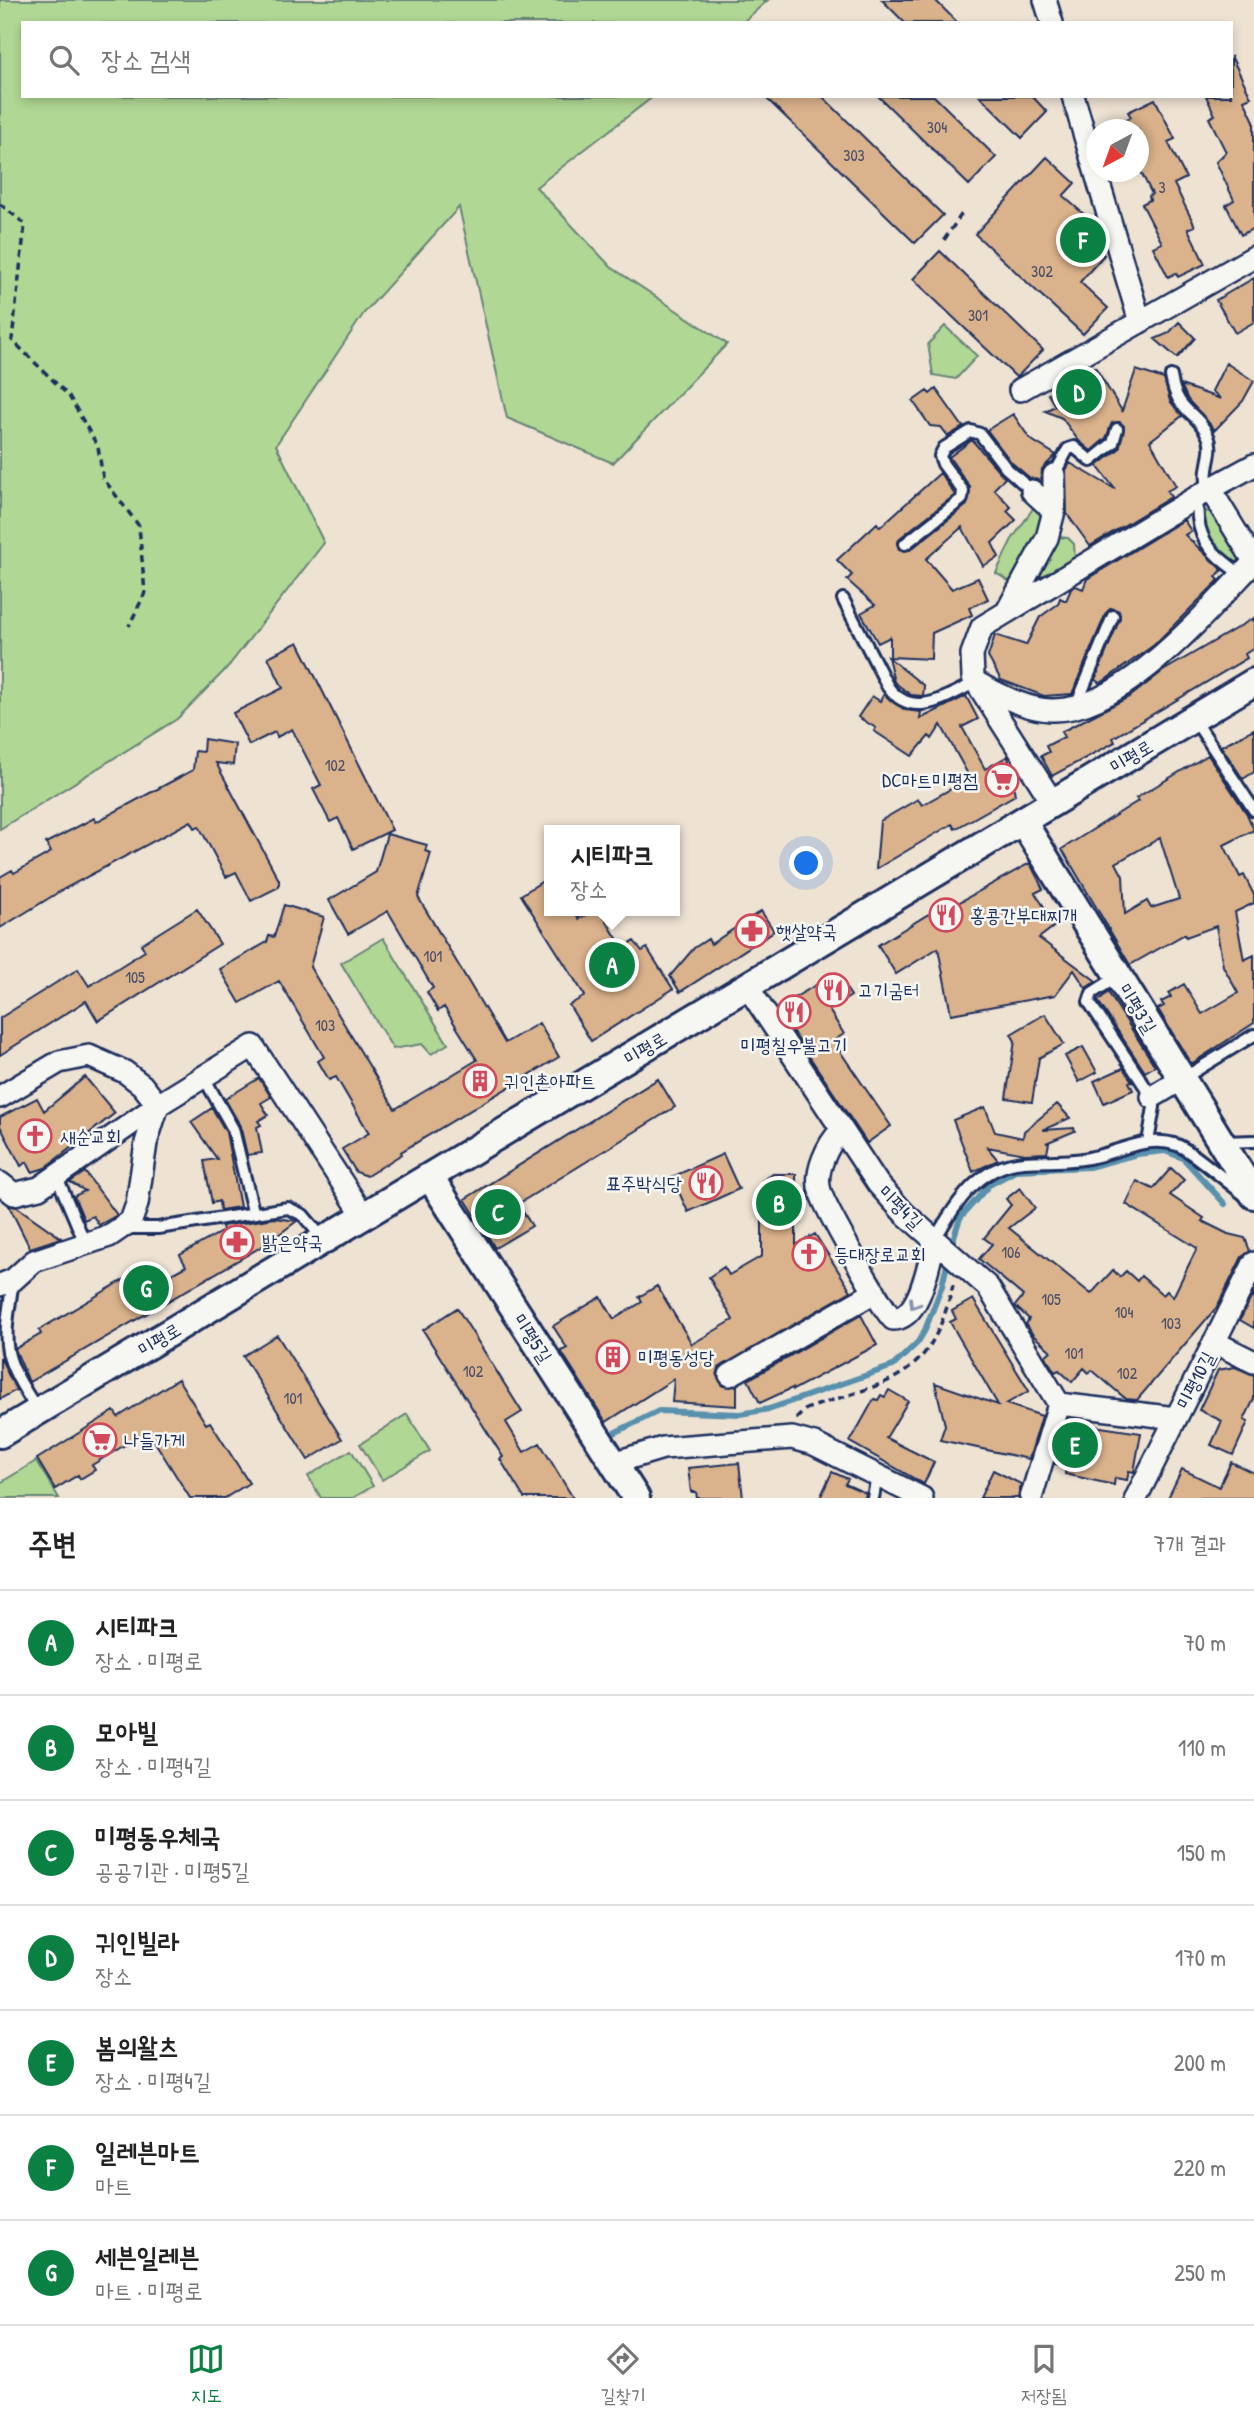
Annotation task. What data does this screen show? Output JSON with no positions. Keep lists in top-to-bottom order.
{
  "streets": {
    "street": [
      "미평로",
      "미평3길",
      "미평4길",
      "미평5길",
      "미평10길"
    ]
  },
  "crossings": [
    ["미평로", "미평3길"],
    ["미평로", "미평4길"],
    ["미평로", "미평5길"]
  ],
  "places": {
    "supermarket": ["DC마트미평점", "나들가게"],
    "restaurant": [
      "홍콩간부대찌개",
      "고기굼터",
      "미평칠우불고기",
      "표주박식당"
    ],
    "pharmacy": ["햇살약국", "밝은약국"],
    "building": ["귀인촌아파트", "미평동성당"],
    "church": ["새순교회", "등대장로교회"]
  },
  "house_numbers": [
    "304",
    "303",
    "3",
    "302",
    "301",
    "102",
    "101",
    "105",
    "103",
    "106",
    "105",
    "104",
    "103",
    "101",
    "102",
    "102",
    "101"
  ],
  "north": "bottom left",
  "page": {
    "search": "장소 검색",
    "pins": [
      "F",
      "D",
      "A",
      "B",
      "C",
      "G",
      "E"
    ],
    "popup": ["시티파크", "장소"],
    "heading": ["주변", "7개 결과"],
    "list": [
      {
        "mark": "A",
        "name": "시티파크",
        "note": "장소 · 미평로",
        "value": "70 m"
      },
      {
        "mark": "B",
        "name": "모아빌",
        "note": "장소 · 미평4길",
        "value": "110 m"
      },
      {
        "mark": "C",
        "name": "미평동우체국",
        "note": "공공기관 · 미평5길",
        "value": "150 m"
      },
      {
        "mark": "D",
        "name": "귀인빌라",
        "note": "장소",
        "value": "170 m"
      },
      {
        "mark": "E",
        "name": "봄의왈츠",
        "note": "장소 · 미평4길",
        "value": "200 m"
      },
      {
        "mark": "F",
        "name": "일레븐마트",
        "note": "마트",
        "value": "220 m"
      },
      {
        "mark": "G",
        "name": "세븐일레븐",
        "note": "마트 · 미평로",
        "value": "250 m"
      }
    ],
    "nav": ["지도", "길찾기", "저장됨"]
  }
}
